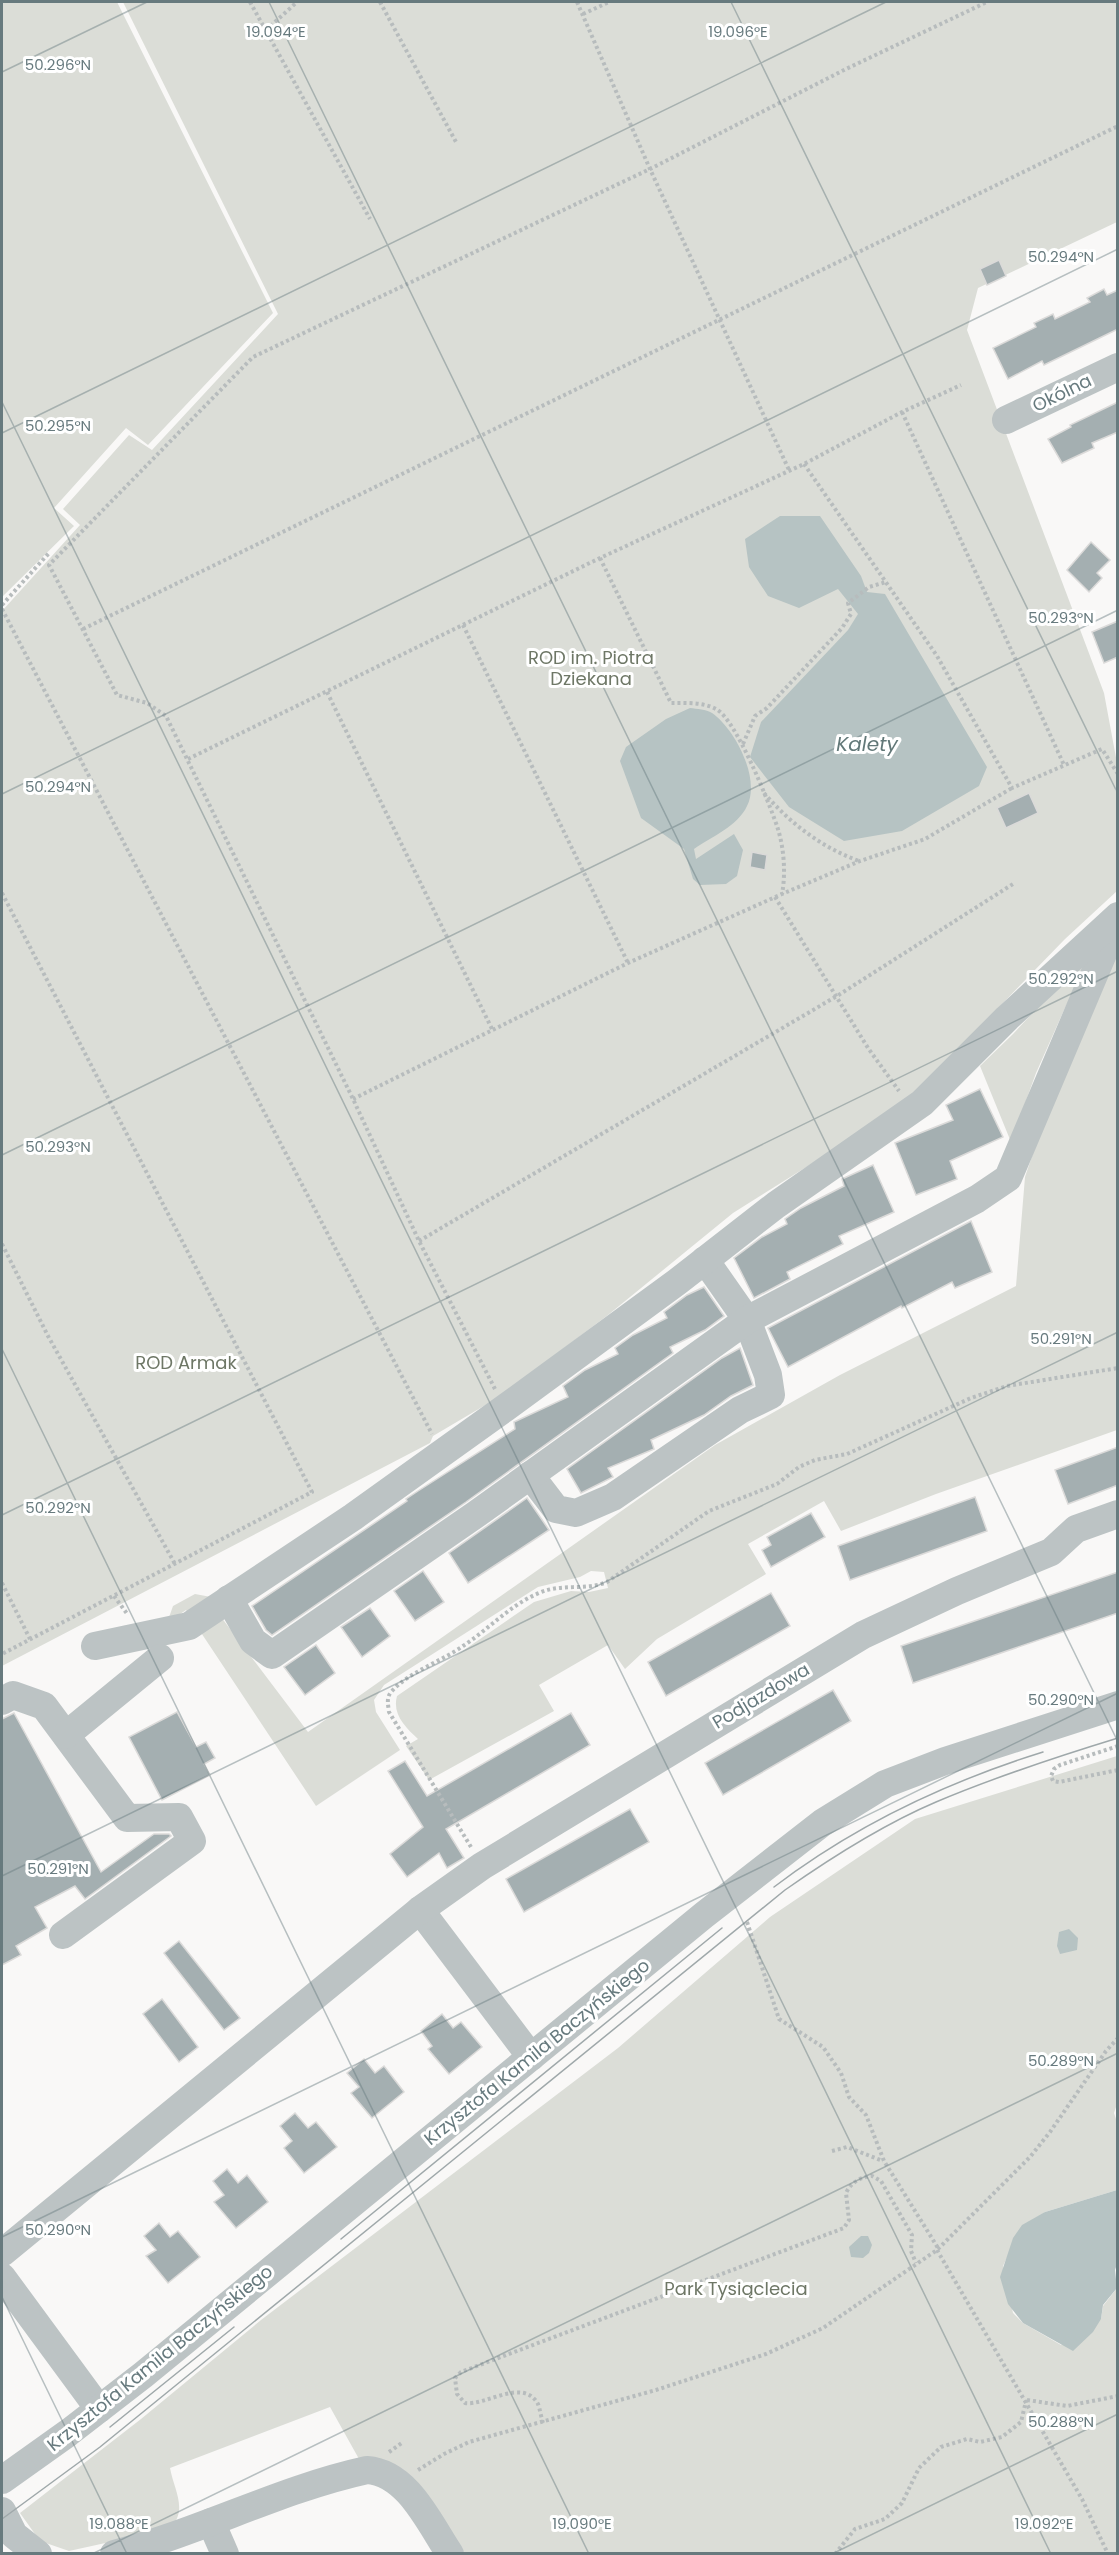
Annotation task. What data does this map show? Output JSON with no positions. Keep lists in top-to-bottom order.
{
  "streets": {
    "street": ["Okólna", "Podjazdowa", "Krzysztofa Kamila Baczyńskiego"]
  },
  "water": ["Kalety"],
  "parks": ["ROD im. Piotra Dziekana", "ROD Armak", "Park Tysiąclecia"],
  "coordinates": [
    "19.094°E",
    "19.096°E",
    "50.296°N",
    "50.294°N",
    "50.295°N",
    "50.293°N",
    "50.292°N",
    "50.291°N",
    "50.290°N",
    "50.289°N",
    "50.288°N",
    "19.088°E",
    "19.090°E",
    "19.092°E"
  ]
}
